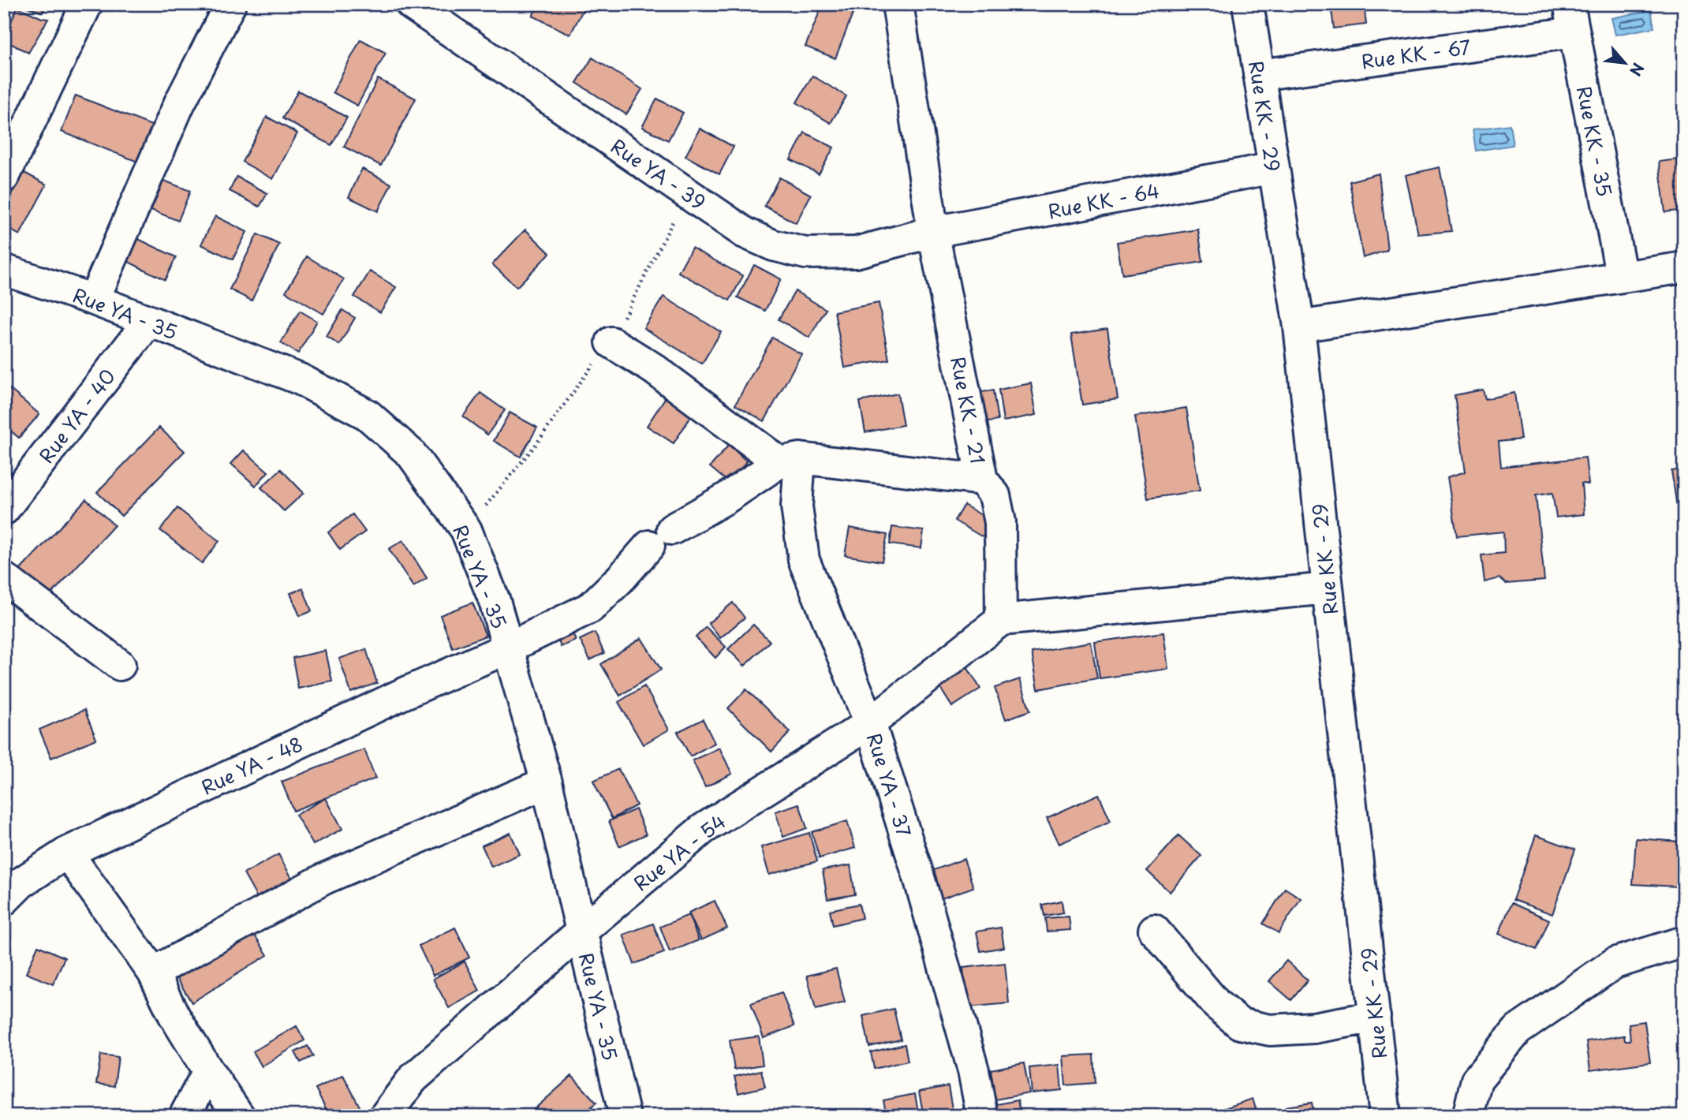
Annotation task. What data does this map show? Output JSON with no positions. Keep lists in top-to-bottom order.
{
  "streets": {
    "street": [
      "Rue KK - 67",
      "Rue KK - 29",
      "Rue KK - 35",
      "Rue YA - 39",
      "Rue KK - 64",
      "Rue YA - 35",
      "Rue KK - 21",
      "Rue YA - 40",
      "Rue YA - 48",
      "Rue YA - 37",
      "Rue YA - 54"
    ]
  },
  "crossings": [
    ["Rue KK - 67", "Rue KK - 29"],
    ["Rue KK - 67", "Rue KK - 35"],
    ["Rue KK - 29", "Rue KK - 64"],
    ["Rue YA - 39", "Rue KK - 64"],
    ["Rue YA - 39", "Rue KK - 21"],
    ["Rue KK - 64", "Rue KK - 21"],
    ["Rue YA - 35", "Rue YA - 40"],
    ["Rue YA - 35", "Rue YA - 48"],
    ["Rue YA - 35", "Rue YA - 54"],
    ["Rue KK - 21", "Rue YA - 54"],
    ["Rue YA - 48", "Rue YA - 37"],
    ["Rue YA - 37", "Rue YA - 54"]
  ],
  "north": "bottom right"
}
